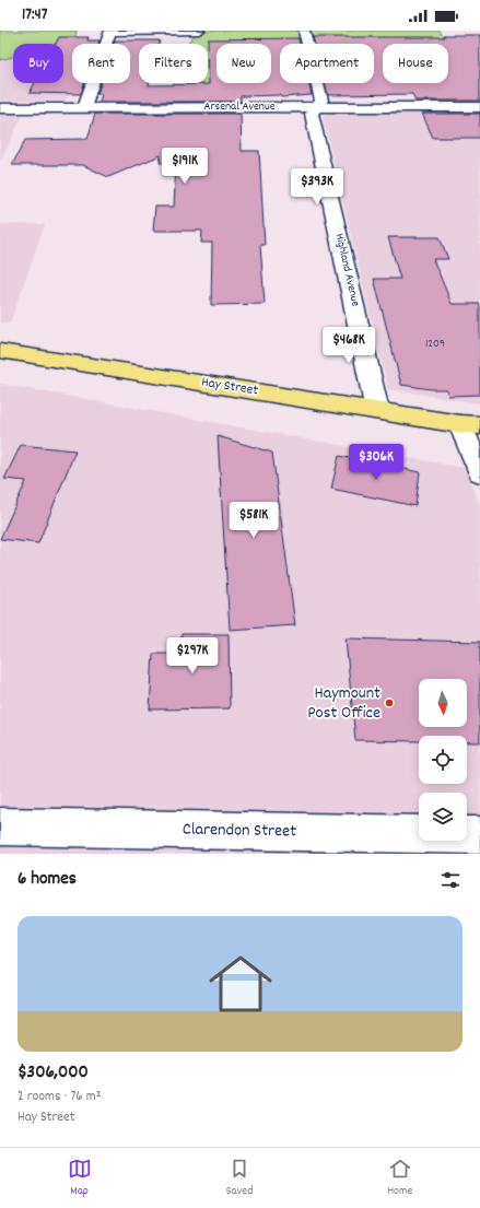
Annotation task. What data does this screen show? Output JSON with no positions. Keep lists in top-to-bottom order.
{
  "streets": {
    "main road": ["Hay Street"],
    "street": ["Arsenal Avenue", "Highland Avenue", "Clarendon Street"]
  },
  "crossings": [
    ["Arsenal Avenue", "Highland Avenue"],
    ["Highland Avenue", "Hay Street"]
  ],
  "places": ["Haymount Post Office"],
  "house_numbers": ["1209"],
  "north": "bottom",
  "page": {
    "status": "17:47",
    "chip": [
      "Buy",
      "Rent",
      "Filters",
      "New",
      "Apartment",
      "House"
    ],
    "price": [
      "$191K",
      "$393K",
      "$468K",
      "$306K",
      "$581K",
      "$297K"
    ],
    "heading": "6 homes",
    "list": [
      {
        "name": "$306,000",
        "note": "2 rooms · 76 m² · Hay Street"
      }
    ],
    "tabs": ["Map", "Saved", "Home"]
  }
}
